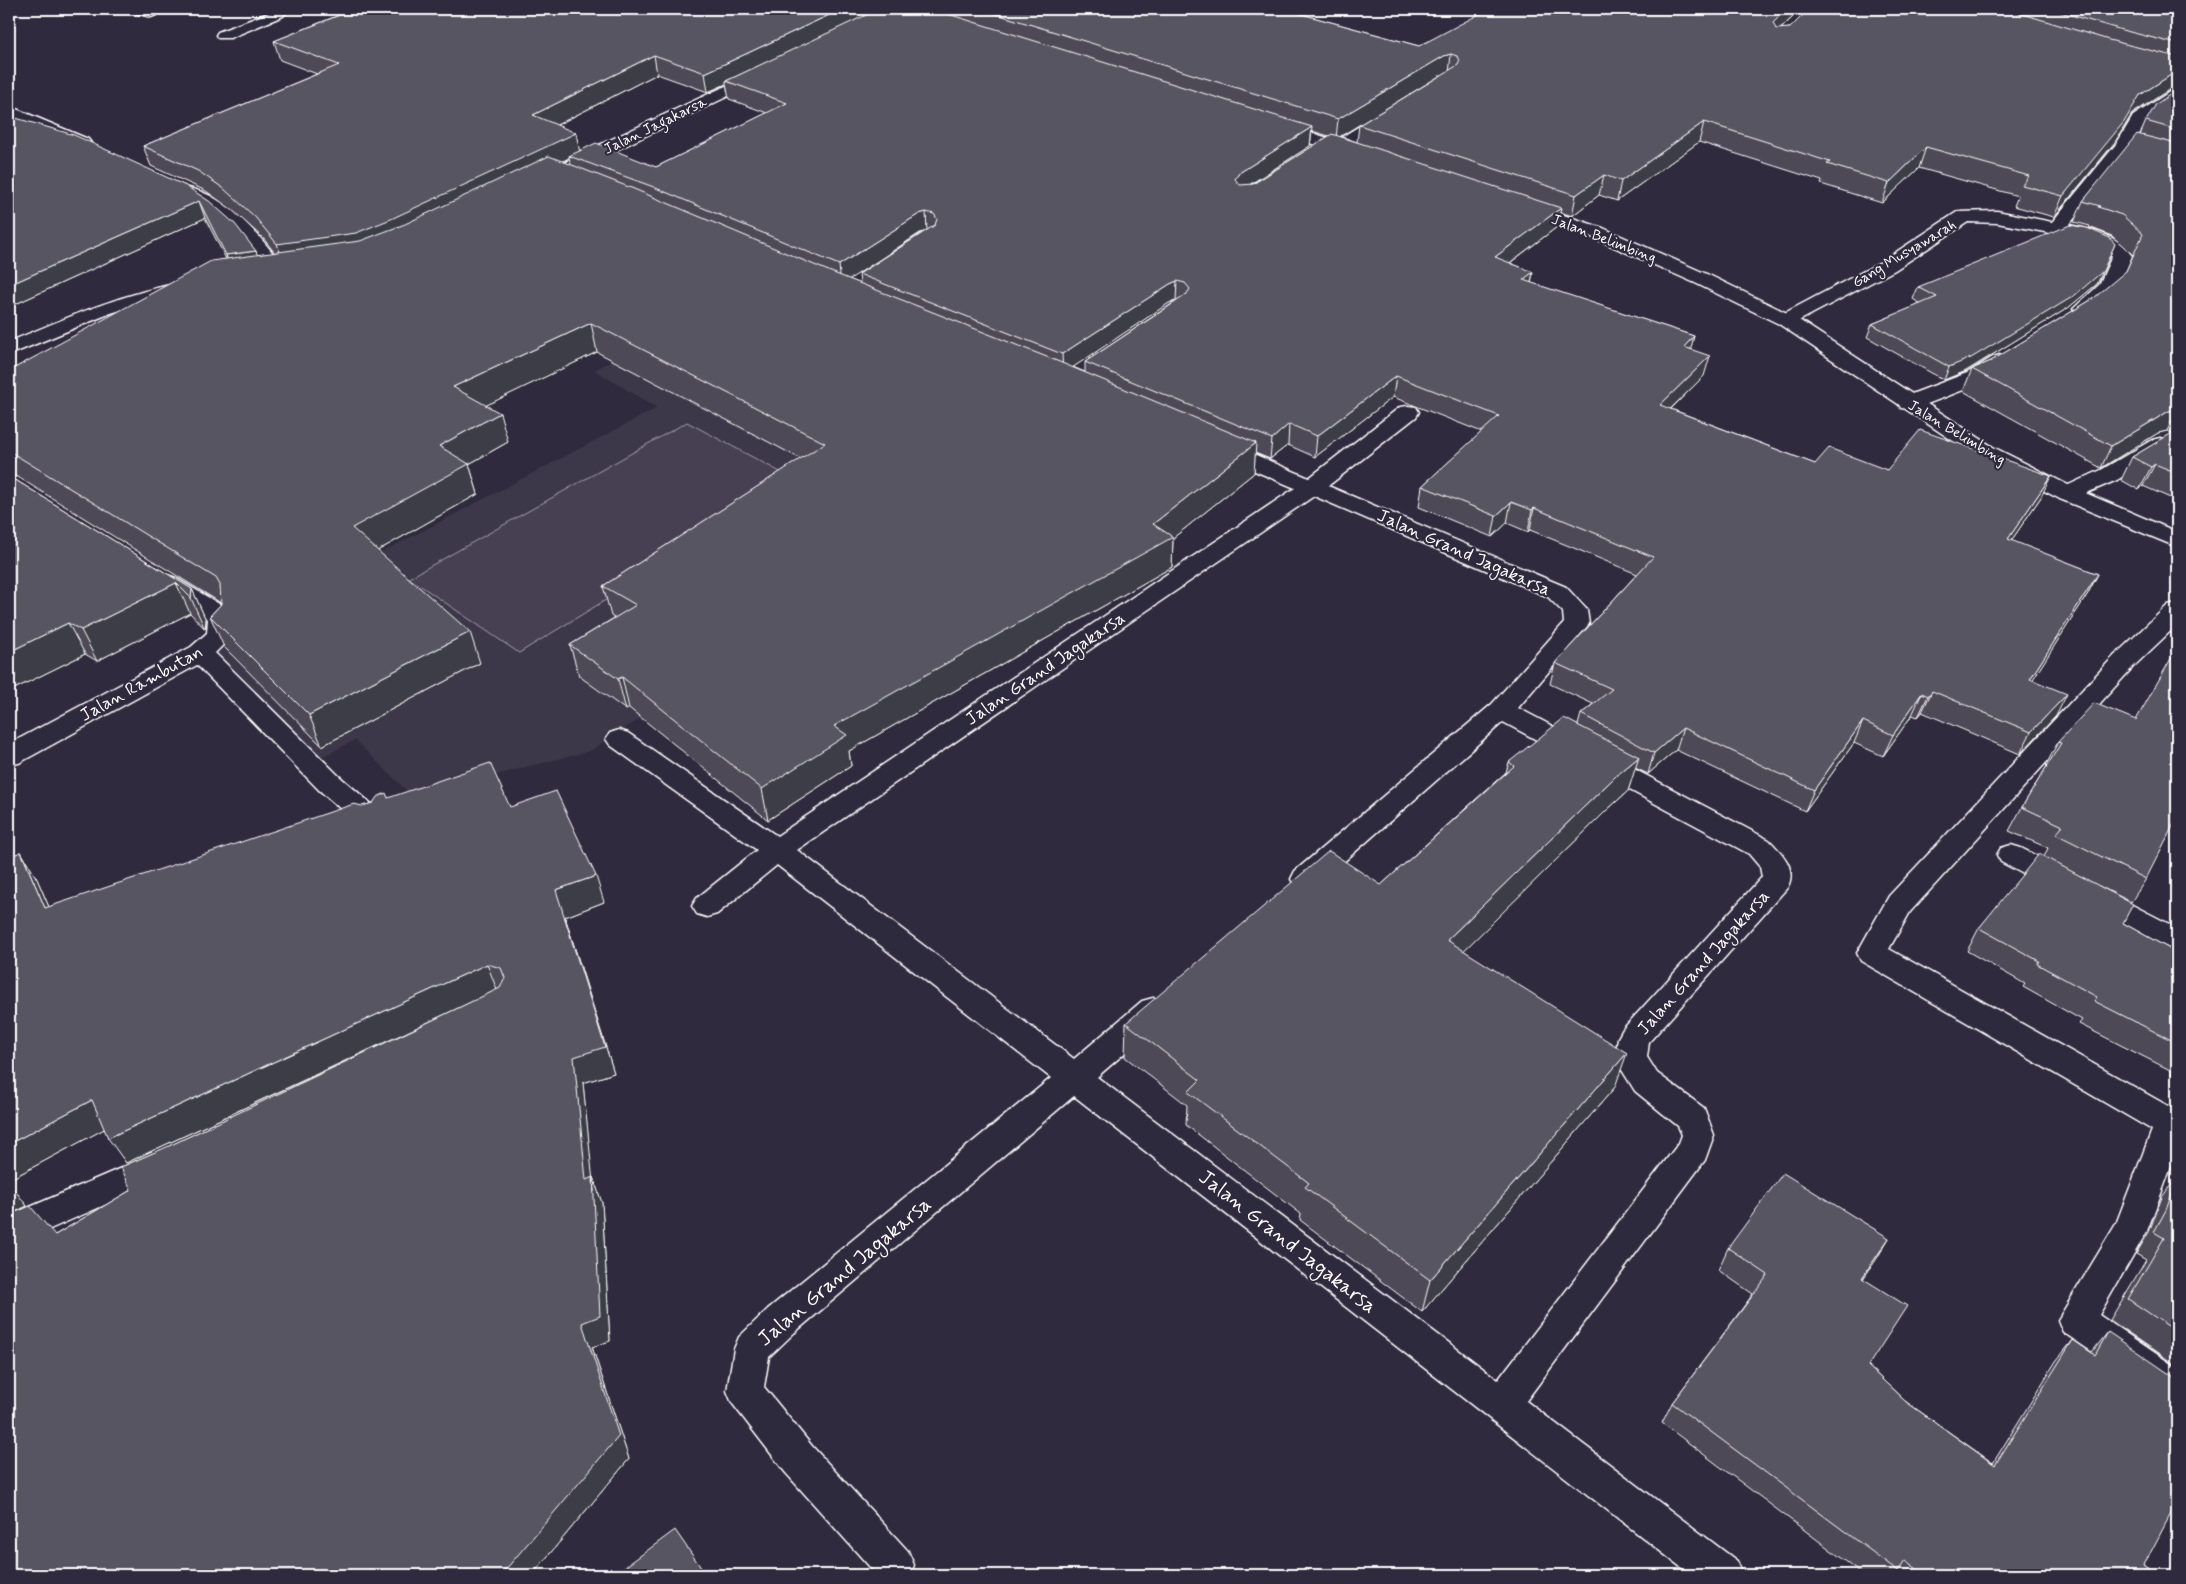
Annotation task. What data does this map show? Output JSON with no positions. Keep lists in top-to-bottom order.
{
  "streets": {
    "street": [
      "Jalan Jagakarsa",
      "Jalan Belimbing",
      "Gang Musyawarah",
      "Jalan Grand Jagakarsa",
      "Jalan Rambutan"
    ]
  },
  "crossings": [
    ["Jalan Belimbing", "Gang Musyawarah"]
  ]
}
